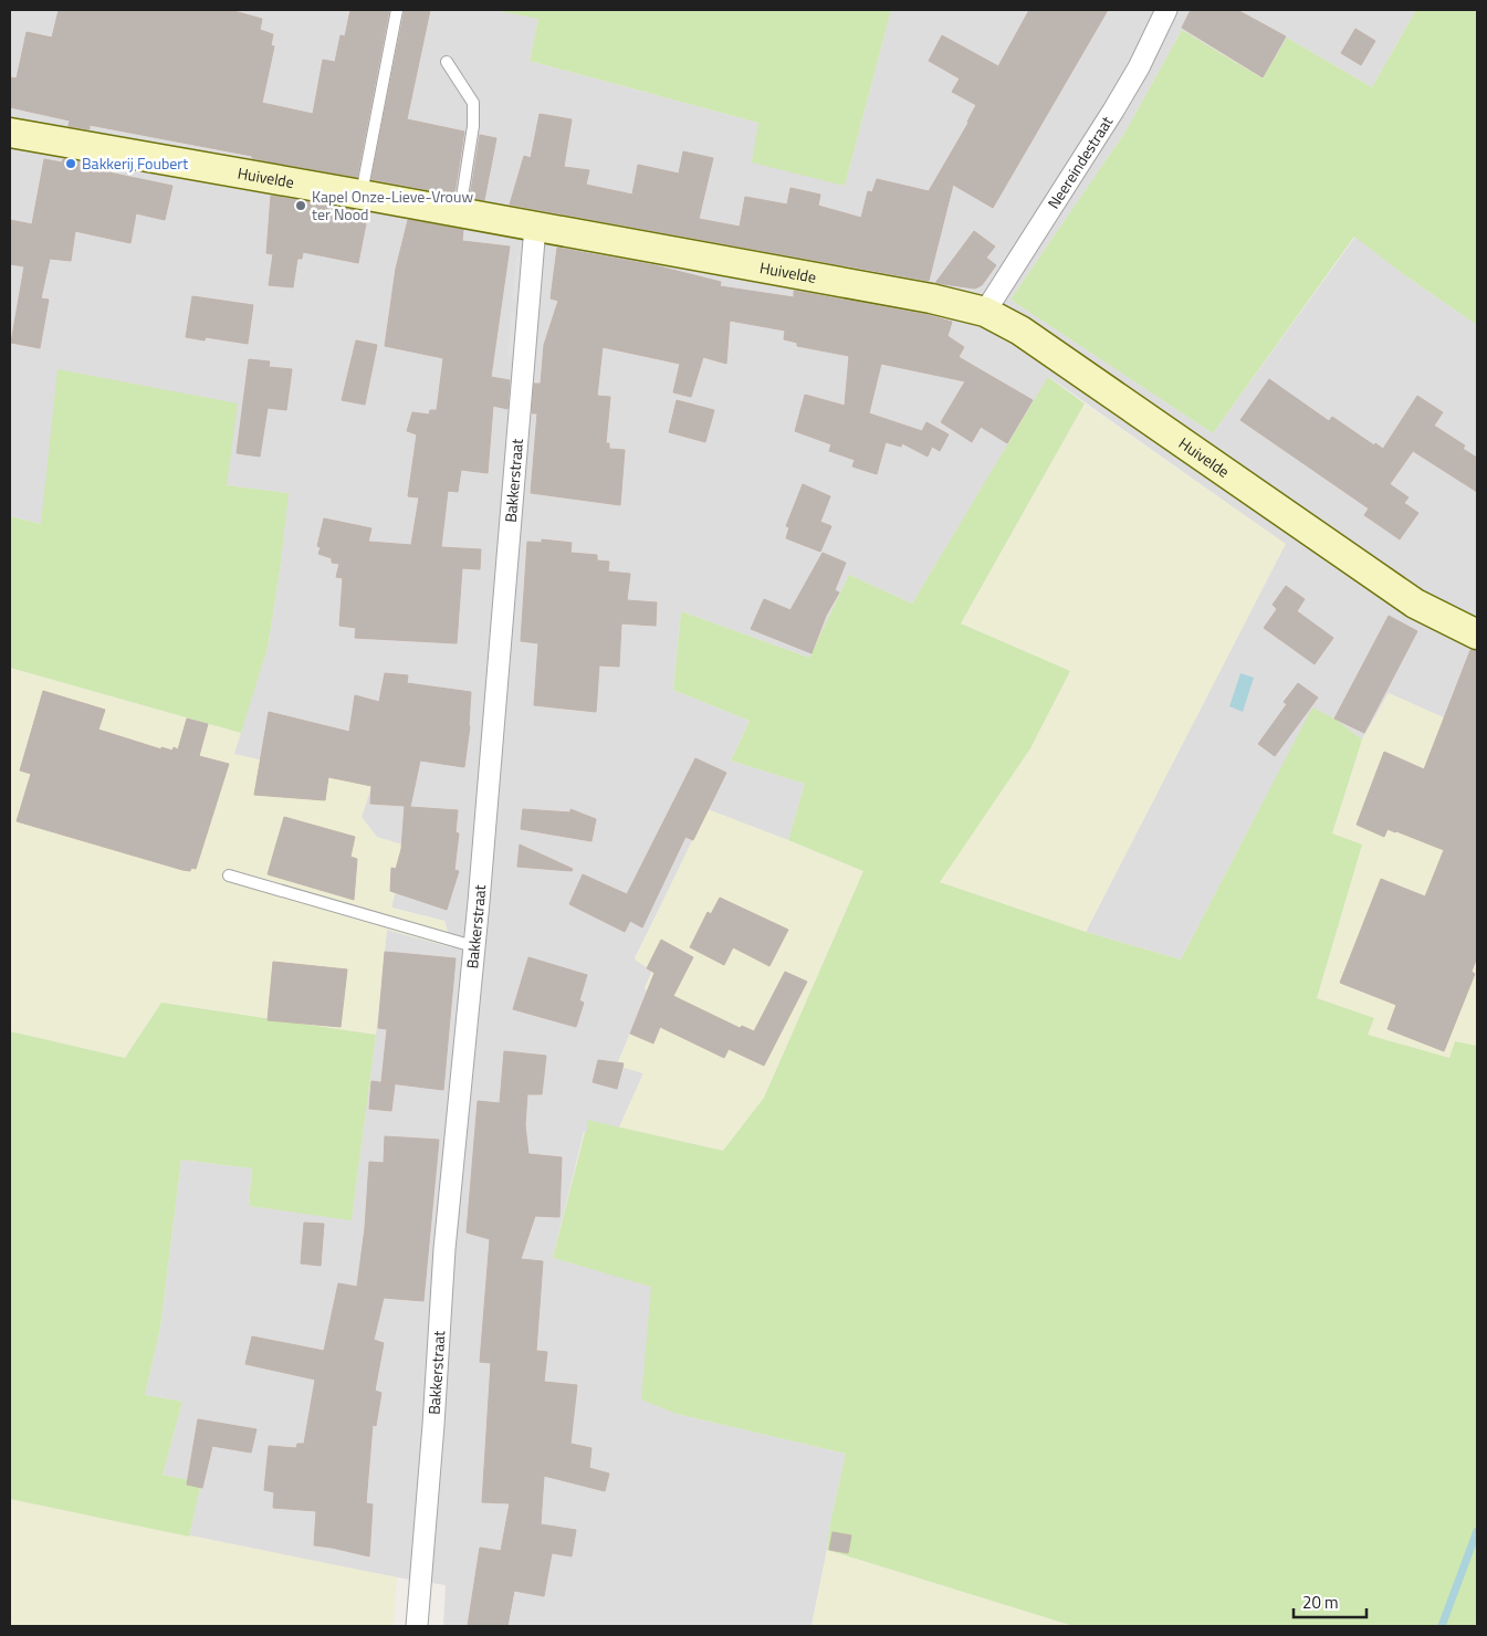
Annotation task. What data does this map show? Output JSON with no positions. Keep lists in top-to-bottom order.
{
  "streets": {
    "street": ["Neereindestraat", "Huivelde", "Bakkerstraat"]
  },
  "crossings": [
    ["Neereindestraat", "Huivelde"],
    ["Huivelde", "Bakkerstraat"]
  ],
  "places": ["Bakkerij Foubert", "Kapel Onze-Lieve-Vrouw ter Nood"],
  "scale_bar": "20 m"
}
